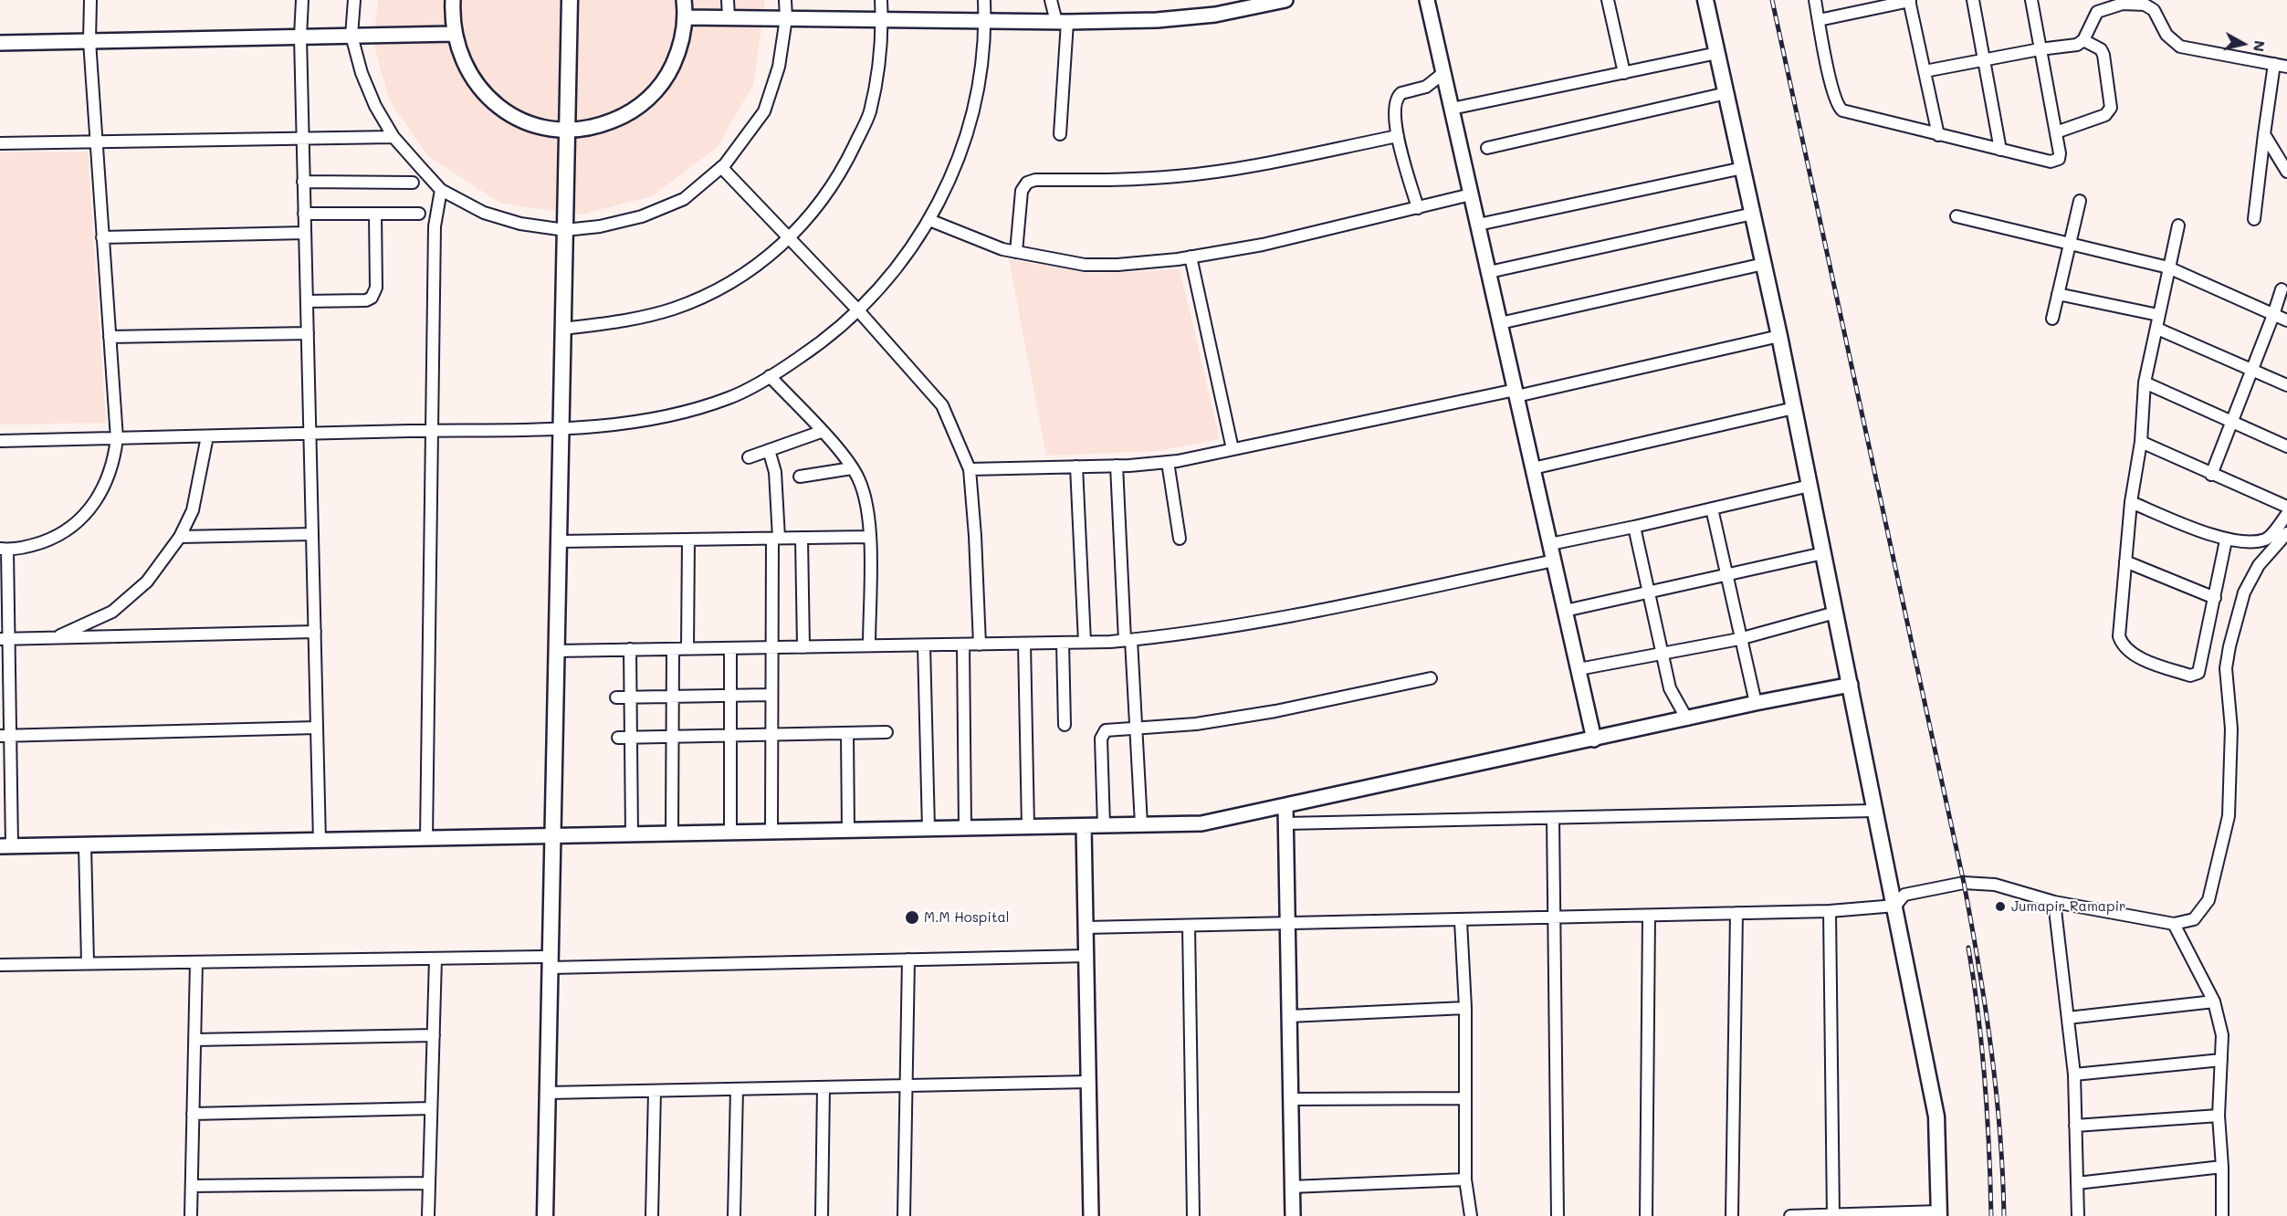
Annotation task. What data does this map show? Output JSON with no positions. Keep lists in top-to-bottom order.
{
  "places": ["Jumapir Ramapir", "M.M Hospital"],
  "north": "right"
}
